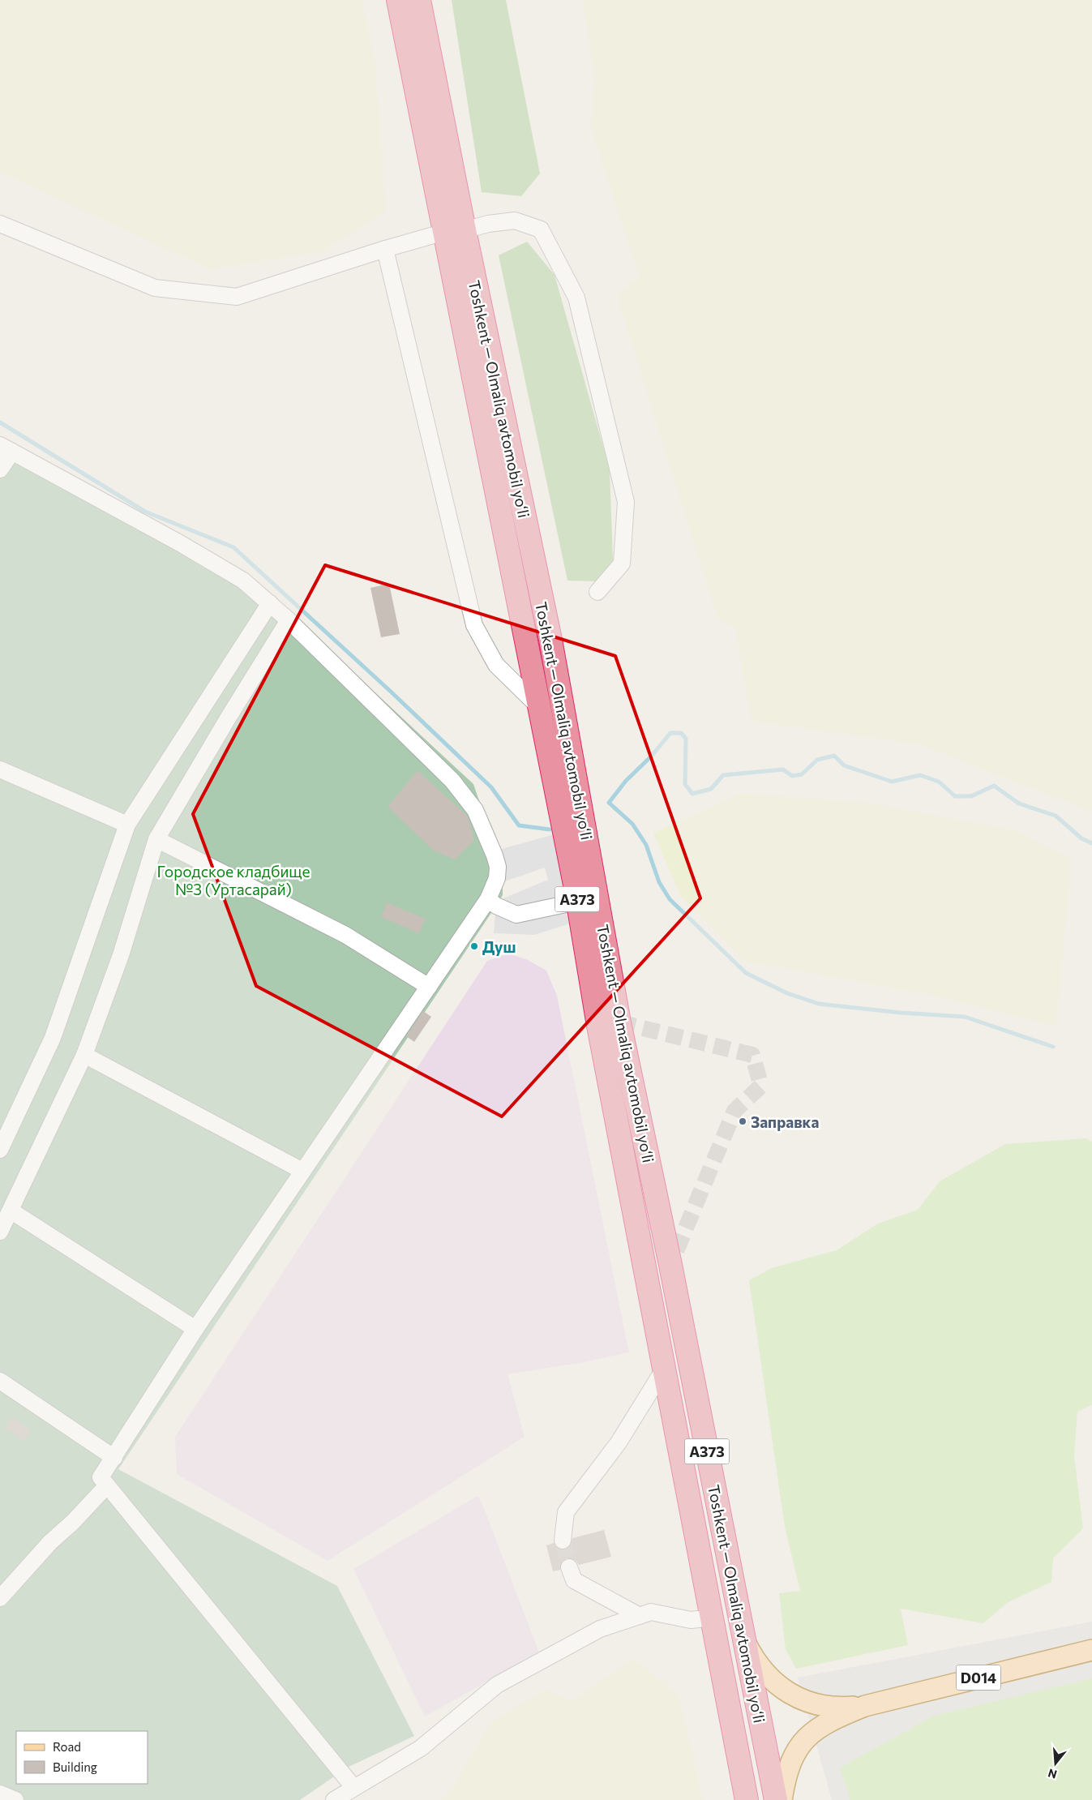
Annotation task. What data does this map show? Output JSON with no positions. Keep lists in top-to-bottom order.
{
  "streets": {
    "highway": ["Toshkent — Olmaliq avtomobil yo‘li", "A373"],
    "main road": ["D014"]
  },
  "crossings": [
    ["Toshkent — Olmaliq avtomobil yo‘li", "D014"]
  ],
  "parks": ["Городское кладбище №3 (Уртасарай)"],
  "places": ["Душ", "Заправка"],
  "legend": ["Road", "Building"],
  "north": "bottom"
}
